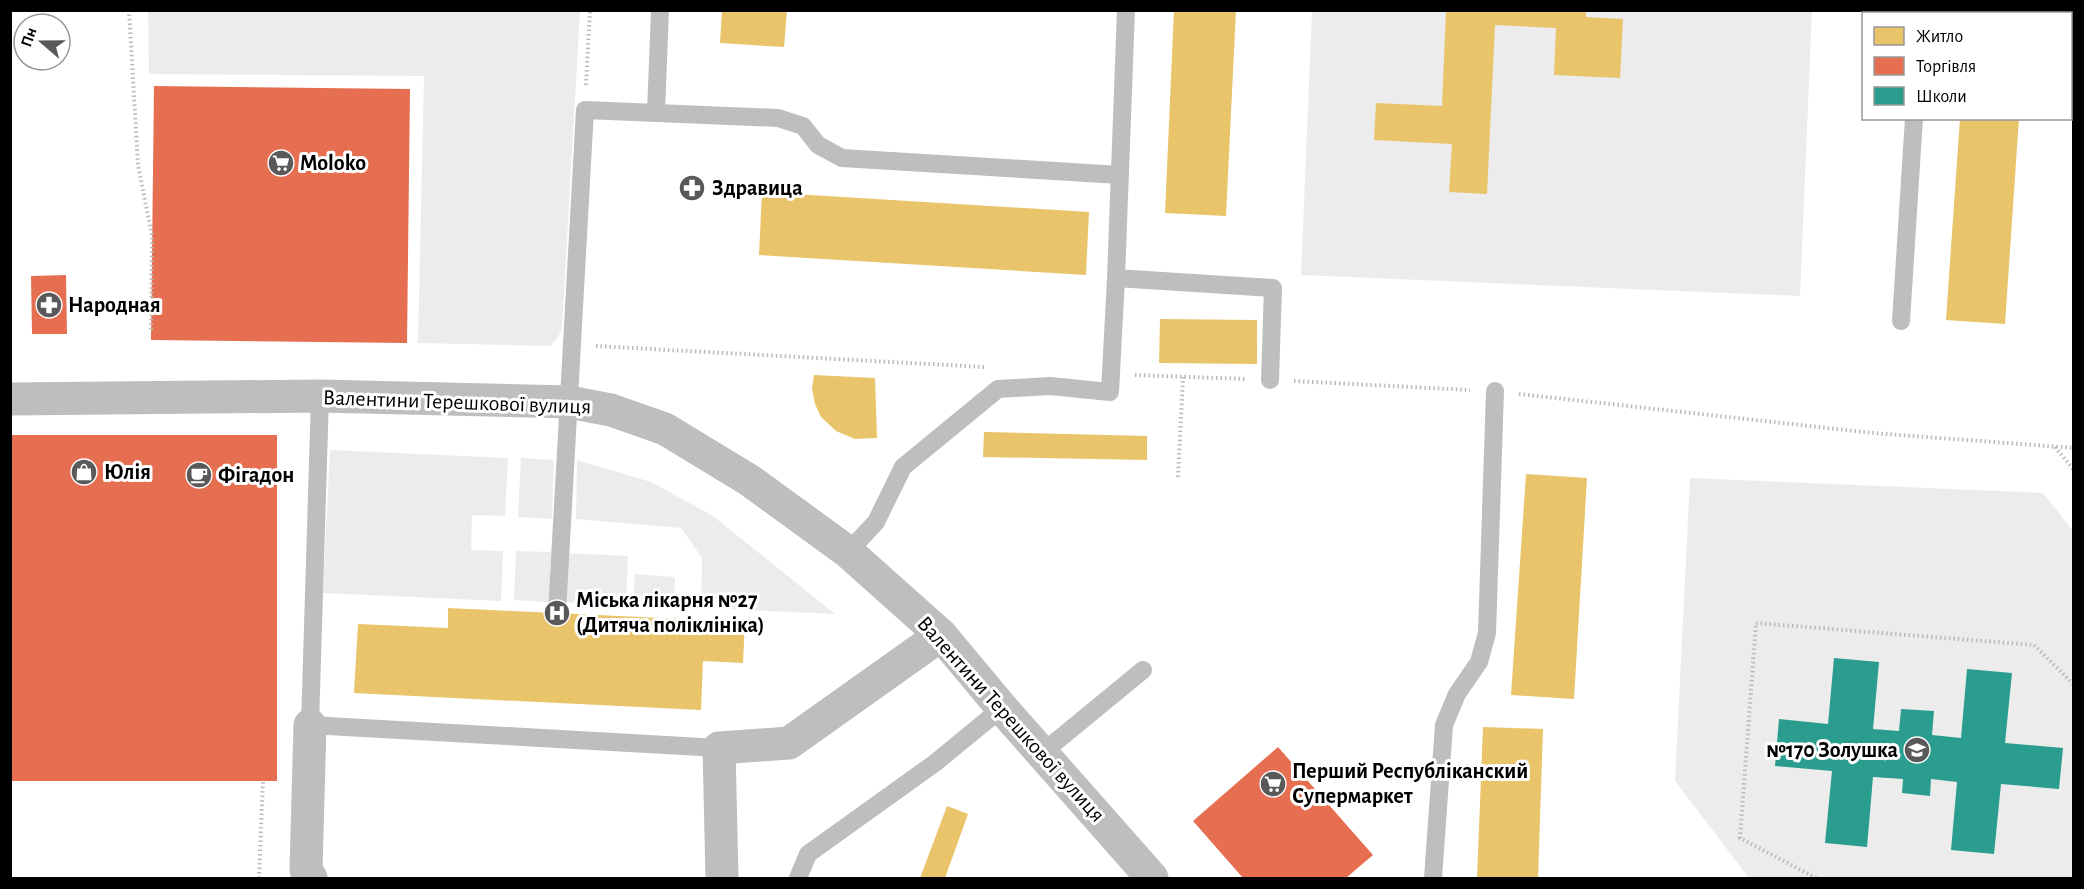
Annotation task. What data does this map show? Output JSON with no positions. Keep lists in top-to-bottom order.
{
  "streets": {
    "street": ["Валентини Терешкової вулиця"]
  },
  "places": {
    "supermarket": ["Moloko", "Перший Республiканский Супермаркет"],
    "pharmacy": ["Здравица", "Народная"],
    "shop": ["Юлія"],
    "cafe": ["Фігадон"],
    "hospital": ["Міська лікарня №27 (Дитяча поліклініка)"],
    "school or university": ["№170 Золушка"]
  },
  "legend": ["Житло", "Торгівля", "Школи"],
  "north": "left"
}
